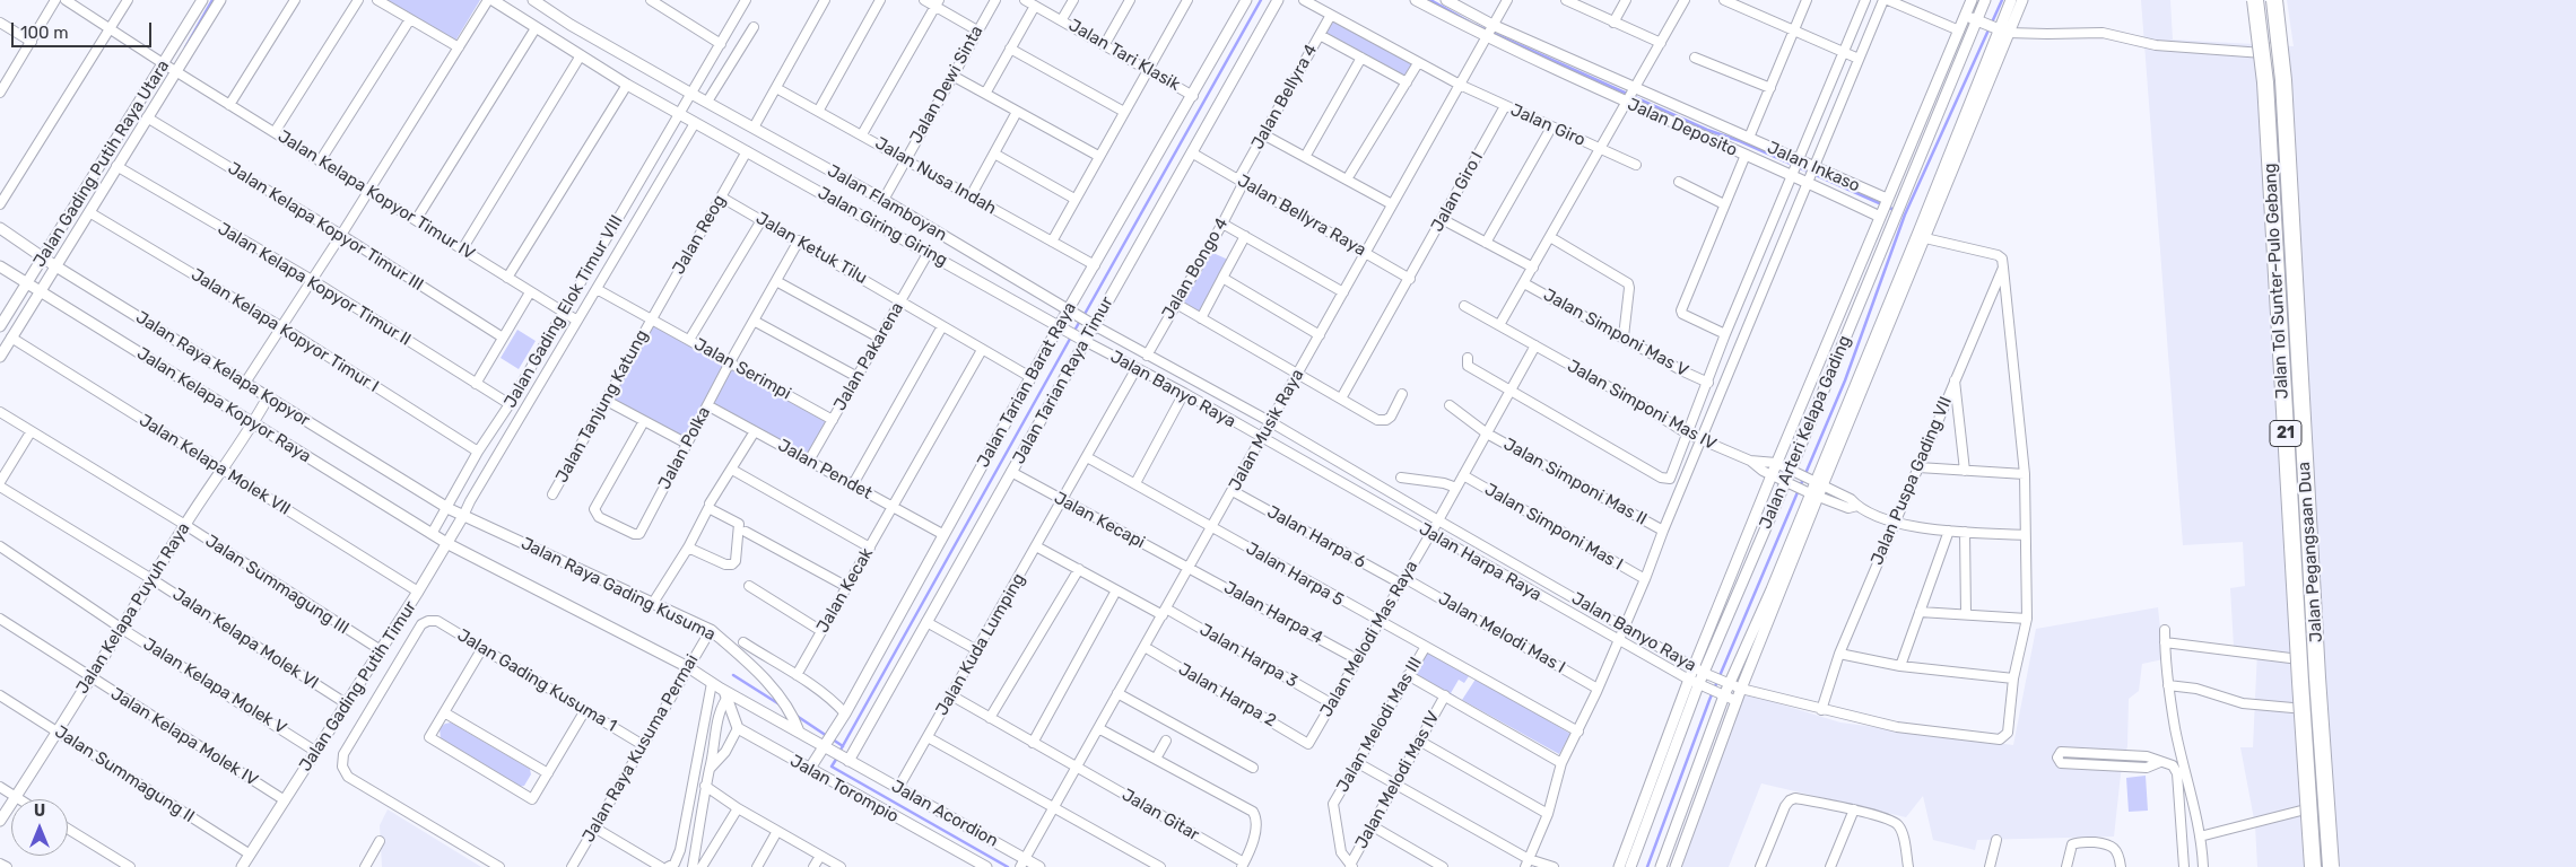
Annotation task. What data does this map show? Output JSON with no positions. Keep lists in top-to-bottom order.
{
  "streets": {
    "highway": ["Jalan Tol Sunter–Pulo Gebang", "21"],
    "main road": ["Jalan Pegangsaan Dua"],
    "street": [
      "Jalan Tari Klasik",
      "Jalan Dewi Sinta",
      "Jalan Bellyra 4",
      "Jalan Giro",
      "Jalan Deposito",
      "Jalan Gading Putih Raya Utara",
      "Jalan Inkaso",
      "Jalan Nusa Indah",
      "Jalan Giro I",
      "Jalan Kelapa Kopyor Timur IV",
      "Jalan Flamboyan",
      "Jalan Bellyra Raya",
      "Jalan Kelapa Kopyor Timur III",
      "Jalan Giring Giring",
      "Jalan Reog",
      "Jalan Ketuk Tilu",
      "Jalan Bongo 4",
      "Jalan Kelapa Kopyor Timur II",
      "Jalan Gading Elok Timur VIII",
      "Jalan Kelapa Kopyor Timur I",
      "Jalan Simponi Mas V",
      "Jalan Pakarena",
      "Jalan Raya Kelapa Kopyor",
      "Jalan Serimpi",
      "Jalan Tarian Raya Timur",
      "Jalan Tarian Barat Raya",
      "Jalan Banyo Raya",
      "Jalan Kelapa Kopyor Raya",
      "Jalan Simponi Mas IV",
      "Jalan Tanjung Katung",
      "Jalan Musik Raya",
      "Jalan Arteri Kelapa Gading",
      "Jalan Polka",
      "Jalan Kelapa Molek VII",
      "Jalan Pendet",
      "Jalan Puspa Gading VII",
      "Jalan Simponi Mas II",
      "Jalan Kecapi",
      "Jalan Simponi Mas I",
      "Jalan Harpa 6",
      "Jalan Harpa Raya",
      "Jalan Harpa 5",
      "Jalan Summagung III",
      "Jalan Raya Gading Kusuma",
      "Jalan Kecak",
      "Jalan Kelapa Puyuh Raya",
      "Jalan Harpa 4",
      "Jalan Melodi Mas I",
      "Jalan Kelapa Molek VI",
      "Jalan Melodi Mas Raya",
      "Jalan Kuda Lumping",
      "Jalan Harpa 3",
      "Jalan Gading Kusuma 1",
      "Jalan Kelapa Molek V",
      "Jalan Gading Putih Timur",
      "Jalan Harpa 2",
      "Jalan Melodi Mas III",
      "Jalan Kelapa Molek IV",
      "Jalan Raya Kusuma Permai",
      "Jalan Summagung II",
      "Jalan Melodi Mas IV",
      "Jalan Torompio",
      "Jalan Acordion",
      "Jalan Gitar"
    ]
  },
  "crossings": [
    ["Jalan Tari Klasik", "Jalan Tarian Barat Raya"],
    ["Jalan Dewi Sinta", "Jalan Nusa Indah"],
    ["Jalan Dewi Sinta", "Jalan Flamboyan"],
    ["Jalan Bellyra 4", "Jalan Giro"],
    ["Jalan Bellyra 4", "Jalan Bellyra Raya"],
    ["Jalan Bellyra 4", "Jalan Bongo 4"],
    ["Jalan Giro", "Jalan Giro I"],
    ["Jalan Giro", "Jalan Musik Raya"],
    ["Jalan Deposito", "Jalan Inkaso"],
    ["Jalan Deposito", "Jalan Musik Raya"],
    ["Jalan Deposito", "Jalan Arteri Kelapa Gading"],
    ["Jalan Gading Putih Raya Utara", "Jalan Kelapa Kopyor Timur IV"],
    ["Jalan Gading Putih Raya Utara", "Jalan Kelapa Kopyor Timur III"],
    ["Jalan Gading Putih Raya Utara", "Jalan Kelapa Kopyor Timur II"],
    ["Jalan Gading Putih Raya Utara", "Jalan Kelapa Kopyor Timur I"],
    ["Jalan Gading Putih Raya Utara", "Jalan Raya Kelapa Kopyor"],
    ["Jalan Gading Putih Raya Utara", "Jalan Kelapa Kopyor Raya"],
    ["Jalan Inkaso", "Jalan Musik Raya"],
    ["Jalan Inkaso", "Jalan Arteri Kelapa Gading"],
    ["Jalan Nusa Indah", "Jalan Tarian Barat Raya"],
    ["Jalan Giro I", "Jalan Bellyra Raya"],
    ["Jalan Kelapa Kopyor Timur IV", "Jalan Gading Elok Timur VIII"],
    ["Jalan Flamboyan", "Jalan Gading Elok Timur VIII"],
    ["Jalan Flamboyan", "Jalan Tarian Raya Timur"],
    ["Jalan Flamboyan", "Jalan Tarian Barat Raya"],
    ["Jalan Flamboyan", "Jalan Banyo Raya"],
    ["Jalan Bellyra Raya", "Jalan Bongo 4"],
    ["Jalan Bellyra Raya", "Jalan Tarian Raya Timur"],
    ["Jalan Bellyra Raya", "Jalan Musik Raya"],
    ["Jalan Giring Giring", "Jalan Reog"],
    ["Jalan Giring Giring", "Jalan Gading Elok Timur VIII"],
    ["Jalan Giring Giring", "Jalan Pakarena"],
    ["Jalan Giring Giring", "Jalan Tarian Raya Timur"],
    ["Jalan Giring Giring", "Jalan Tarian Barat Raya"],
    ["Jalan Giring Giring", "Jalan Banyo Raya"],
    ["Jalan Reog", "Jalan Ketuk Tilu"],
    ["Jalan Reog", "Jalan Serimpi"],
    ["Jalan Reog", "Jalan Tanjung Katung"],
    ["Jalan Ketuk Tilu", "Jalan Pakarena"],
    ["Jalan Ketuk Tilu", "Jalan Tarian Barat Raya"],
    ["Jalan Ketuk Tilu", "Jalan Polka"],
    ["Jalan Ketuk Tilu", "Jalan Kecak"],
    ["Jalan Bongo 4", "Jalan Banyo Raya"],
    ["Jalan Tol Sunter–Pulo Gebang", "Jalan Pegangsaan Dua"],
    ["Jalan Kelapa Kopyor Timur II", "Jalan Gading Elok Timur VIII"],
    ["Jalan Gading Elok Timur VIII", "Jalan Kelapa Kopyor Timur I"],
    ["Jalan Gading Elok Timur VIII", "Jalan Raya Kelapa Kopyor"],
    ["Jalan Gading Elok Timur VIII", "Jalan Serimpi"],
    ["Jalan Gading Elok Timur VIII", "Jalan Kelapa Kopyor Raya"],
    ["Jalan Gading Elok Timur VIII", "Jalan Raya Gading Kusuma"],
    ["Jalan Gading Elok Timur VIII", "Jalan Gading Putih Timur"],
    ["Jalan Pakarena", "Jalan Serimpi"],
    ["Jalan Pakarena", "Jalan Pendet"],
    ["Jalan Raya Kelapa Kopyor", "Jalan Kelapa Puyuh Raya"],
    ["Jalan Serimpi", "Jalan Tanjung Katung"],
    ["Jalan Serimpi", "Jalan Polka"],
    ["Jalan Tarian Raya Timur", "Jalan Banyo Raya"],
    ["Jalan Tarian Raya Timur", "Jalan Kecapi"],
    ["Jalan Tarian Raya Timur", "Jalan Torompio"],
    ["Jalan Tarian Raya Timur", "Jalan Acordion"],
    ["Jalan Tarian Barat Raya", "Jalan Pendet"],
    ["Jalan Tarian Barat Raya", "Jalan Torompio"],
    ["Jalan Banyo Raya", "Jalan Musik Raya"],
    ["Jalan Banyo Raya", "Jalan Arteri Kelapa Gading"],
    ["Jalan Banyo Raya", "Jalan Puspa Gading VII"],
    ["Jalan Banyo Raya", "Jalan Harpa Raya"],
    ["Jalan Banyo Raya", "Jalan Melodi Mas Raya"],
    ["Jalan Banyo Raya", "Jalan Kuda Lumping"],
    ["Jalan Kelapa Kopyor Raya", "Jalan Raya Gading Kusuma"],
    ["Jalan Kelapa Kopyor Raya", "Jalan Kelapa Puyuh Raya"],
    ["Jalan Kelapa Kopyor Raya", "Jalan Gading Putih Timur"],
    ["Jalan Simponi Mas IV", "Jalan Arteri Kelapa Gading"],
    ["Jalan Simponi Mas IV", "Jalan Melodi Mas Raya"],
    ["Jalan Musik Raya", "Jalan Kecapi"],
    ["Jalan Musik Raya", "Jalan Harpa 6"],
    ["Jalan Musik Raya", "Jalan Harpa Raya"],
    ["Jalan Musik Raya", "Jalan Harpa 5"],
    ["Jalan Musik Raya", "Jalan Harpa 4"],
    ["Jalan Musik Raya", "Jalan Harpa 3"],
    ["Jalan Musik Raya", "Jalan Harpa 2"],
    ["Jalan Musik Raya", "Jalan Acordion"],
    ["Jalan Musik Raya", "Jalan Gitar"],
    ["Jalan Arteri Kelapa Gading", "Jalan Harpa Raya"],
    ["Jalan Polka", "Jalan Pendet"],
    ["Jalan Kelapa Molek VII", "Jalan Kelapa Puyuh Raya"],
    ["Jalan Kelapa Molek VII", "Jalan Gading Putih Timur"],
    ["Jalan Pendet", "Jalan Kecak"],
    ["Jalan Simponi Mas II", "Jalan Melodi Mas Raya"],
    ["Jalan Kecapi", "Jalan Harpa 4"],
    ["Jalan Kecapi", "Jalan Kuda Lumping"],
    ["Jalan Simponi Mas I", "Jalan Melodi Mas Raya"],
    ["Jalan Harpa 6", "Jalan Melodi Mas I"],
    ["Jalan Harpa 6", "Jalan Melodi Mas Raya"],
    ["Jalan Harpa Raya", "Jalan Melodi Mas Raya"],
    ["Jalan Harpa 5", "Jalan Melodi Mas Raya"],
    ["Jalan Harpa 5", "Jalan Kuda Lumping"],
    ["Jalan Harpa 5", "Jalan Melodi Mas III"],
    ["Jalan Summagung III", "Jalan Kelapa Puyuh Raya"],
    ["Jalan Summagung III", "Jalan Gading Putih Timur"],
    ["Jalan Raya Gading Kusuma", "Jalan Gading Putih Timur"],
    ["Jalan Raya Gading Kusuma", "Jalan Raya Kusuma Permai"],
    ["Jalan Raya Gading Kusuma", "Jalan Torompio"],
    ["Jalan Kelapa Puyuh Raya", "Jalan Kelapa Molek VI"],
    ["Jalan Kelapa Puyuh Raya", "Jalan Kelapa Molek V"],
    ["Jalan Kelapa Puyuh Raya", "Jalan Kelapa Molek IV"],
    ["Jalan Kelapa Puyuh Raya", "Jalan Summagung II"],
    ["Jalan Harpa 4", "Jalan Melodi Mas Raya"],
    ["Jalan Melodi Mas I", "Jalan Melodi Mas Raya"],
    ["Jalan Kelapa Molek VI", "Jalan Gading Putih Timur"],
    ["Jalan Melodi Mas Raya", "Jalan Harpa 3"],
    ["Jalan Melodi Mas Raya", "Jalan Harpa 2"],
    ["Jalan Kuda Lumping", "Jalan Harpa 3"],
    ["Jalan Kuda Lumping", "Jalan Acordion"],
    ["Jalan Kuda Lumping", "Jalan Gitar"],
    ["Jalan Gading Kusuma 1", "Jalan Raya Kusuma Permai"],
    ["Jalan Kelapa Molek V", "Jalan Gading Putih Timur"],
    ["Jalan Gading Putih Timur", "Jalan Kelapa Molek IV"],
    ["Jalan Gading Putih Timur", "Jalan Summagung II"],
    ["Jalan Melodi Mas III", "Jalan Melodi Mas IV"],
    ["Jalan Raya Kusuma Permai", "Jalan Torompio"],
    ["Jalan Torompio", "Jalan Acordion"]
  ],
  "scale_bar": "100 m",
  "north": "top"
}
